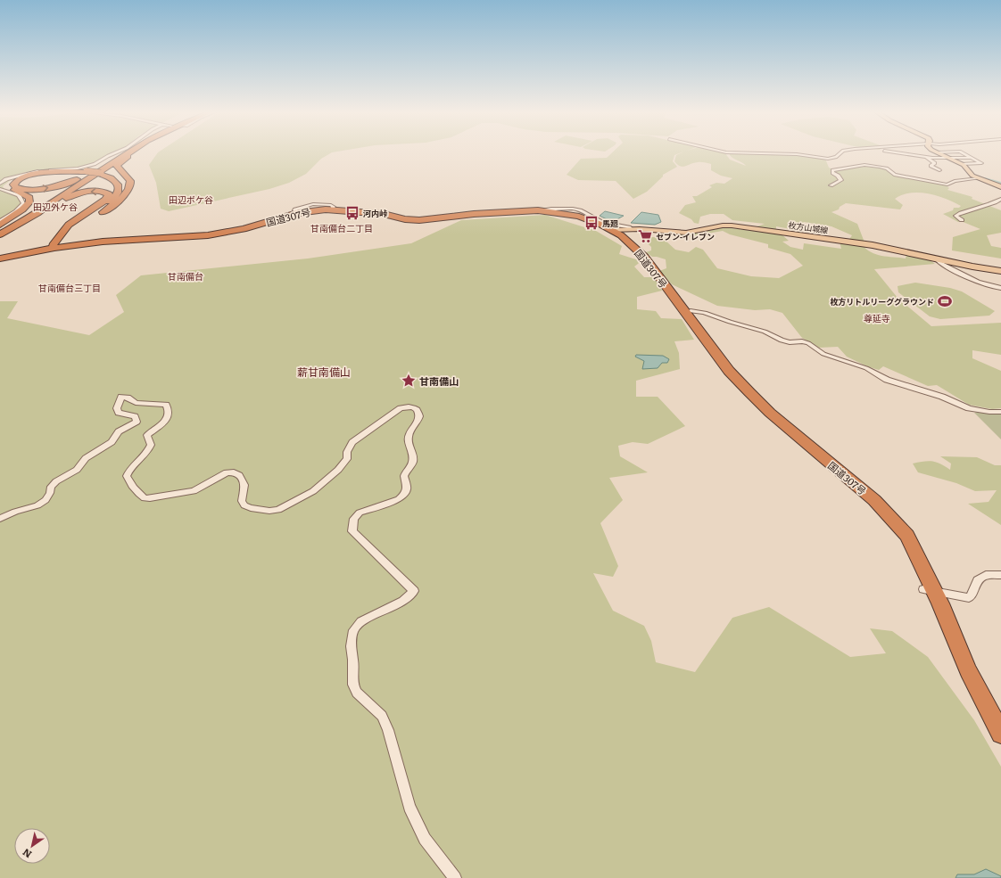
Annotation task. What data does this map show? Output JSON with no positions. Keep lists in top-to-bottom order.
{
  "streets": {
    "highway": ["国道307号"],
    "main road": ["枚方山城線"]
  },
  "crossings": [
    ["国道307号", "枚方山城線"]
  ],
  "districts": [
    "田辺ボケ谷",
    "田辺外ケ谷",
    "甘南備台二丁目",
    "甘南備台",
    "甘南備台三丁目",
    "尊延寺",
    "薪甘南備山"
  ],
  "places": {
    "bus stop": ["河内峠", "馬廻"],
    "supermarket": ["セブン-イレブン"],
    "sports": ["枚方リトルリーググラウンド"],
    "place": ["甘南備山"]
  },
  "north": "bottom left"
}
